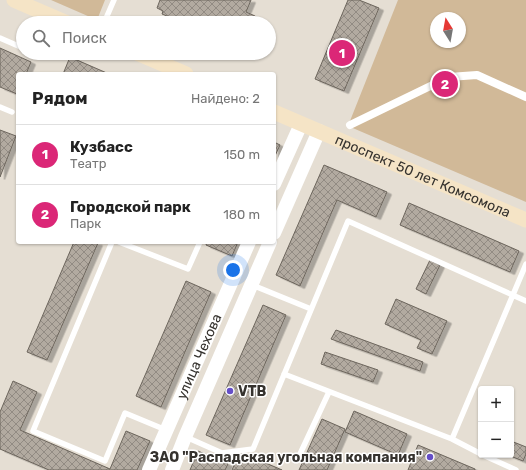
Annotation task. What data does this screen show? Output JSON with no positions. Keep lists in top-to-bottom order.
{
  "streets": {
    "main road": ["проспект 50 лет Комсомола"],
    "street": ["улица Чехова"]
  },
  "places": ["VTB", "ЗАО \"Распадская угольная компания\""],
  "north": "top",
  "page": {
    "search": "Поиск",
    "pins": ["1", "2"],
    "heading": ["Рядом", "Найдено: 2"],
    "list": [
      {
        "mark": "1",
        "name": "Кузбасс",
        "note": "Театр",
        "value": "150 m"
      },
      {
        "mark": "2",
        "name": "Городской парк",
        "note": "Парк",
        "value": "180 m"
      }
    ],
    "map_buttons": ["+", "−"]
  }
}
